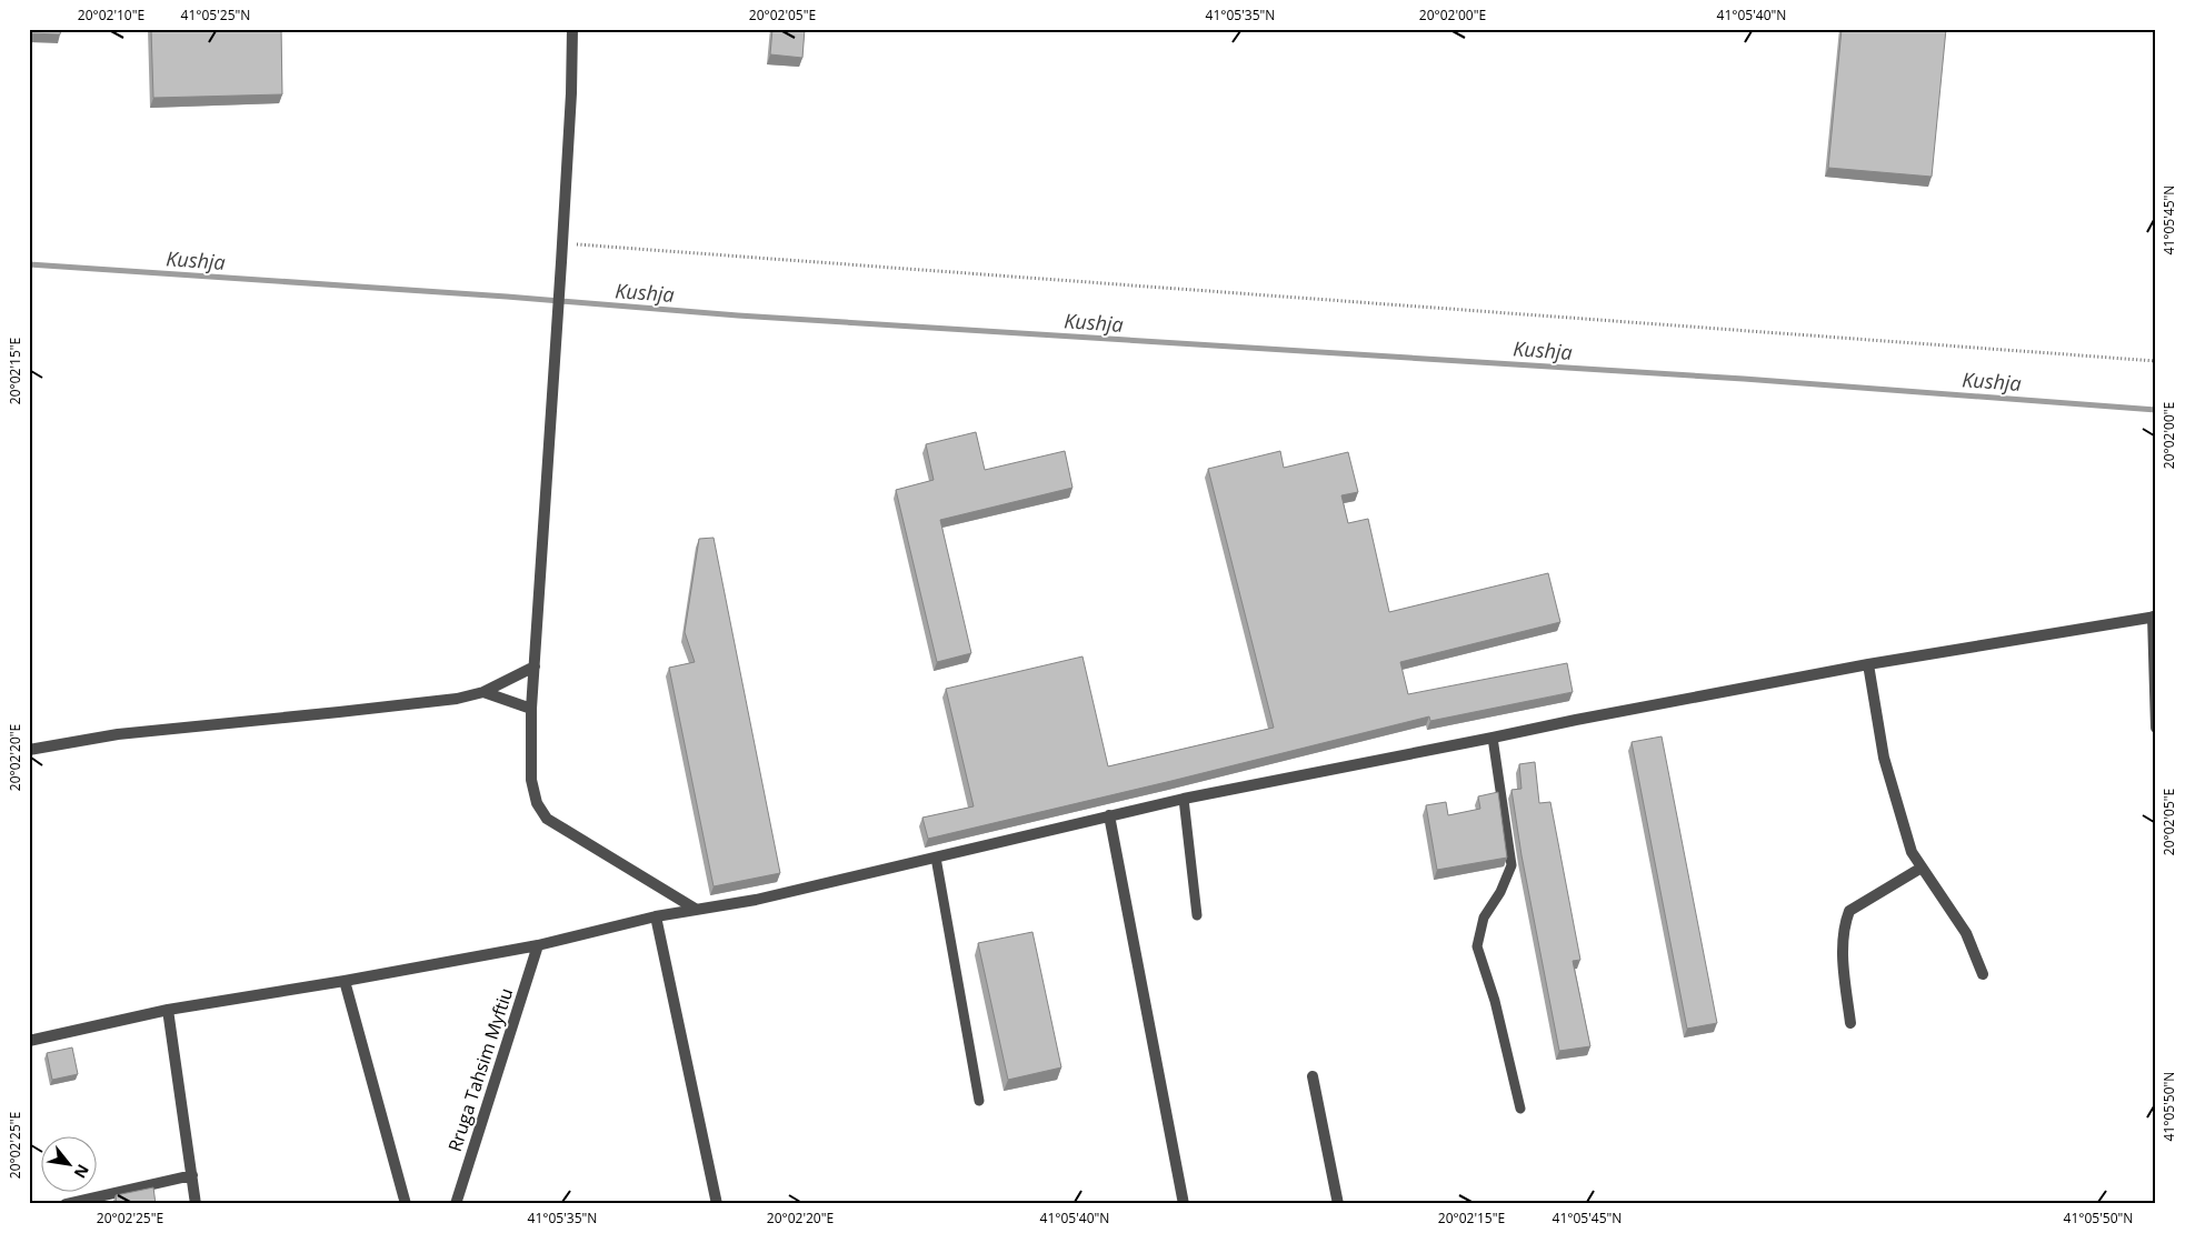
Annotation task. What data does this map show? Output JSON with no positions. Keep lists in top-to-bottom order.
{
  "streets": {
    "street": ["Rruga Tahsim Myftiu"]
  },
  "water": ["Kushja"],
  "north": "bottom right",
  "coordinates": [
    "20°02'10\"E",
    "41°05'25\"N",
    "20°02'05\"E",
    "41°05'35\"N",
    "20°02'00\"E",
    "41°05'40\"N",
    "41°05'45\"N",
    "20°02'15\"E",
    "20°02'20\"E",
    "41°05'50\"N",
    "20°02'25\"E"
  ]
}
